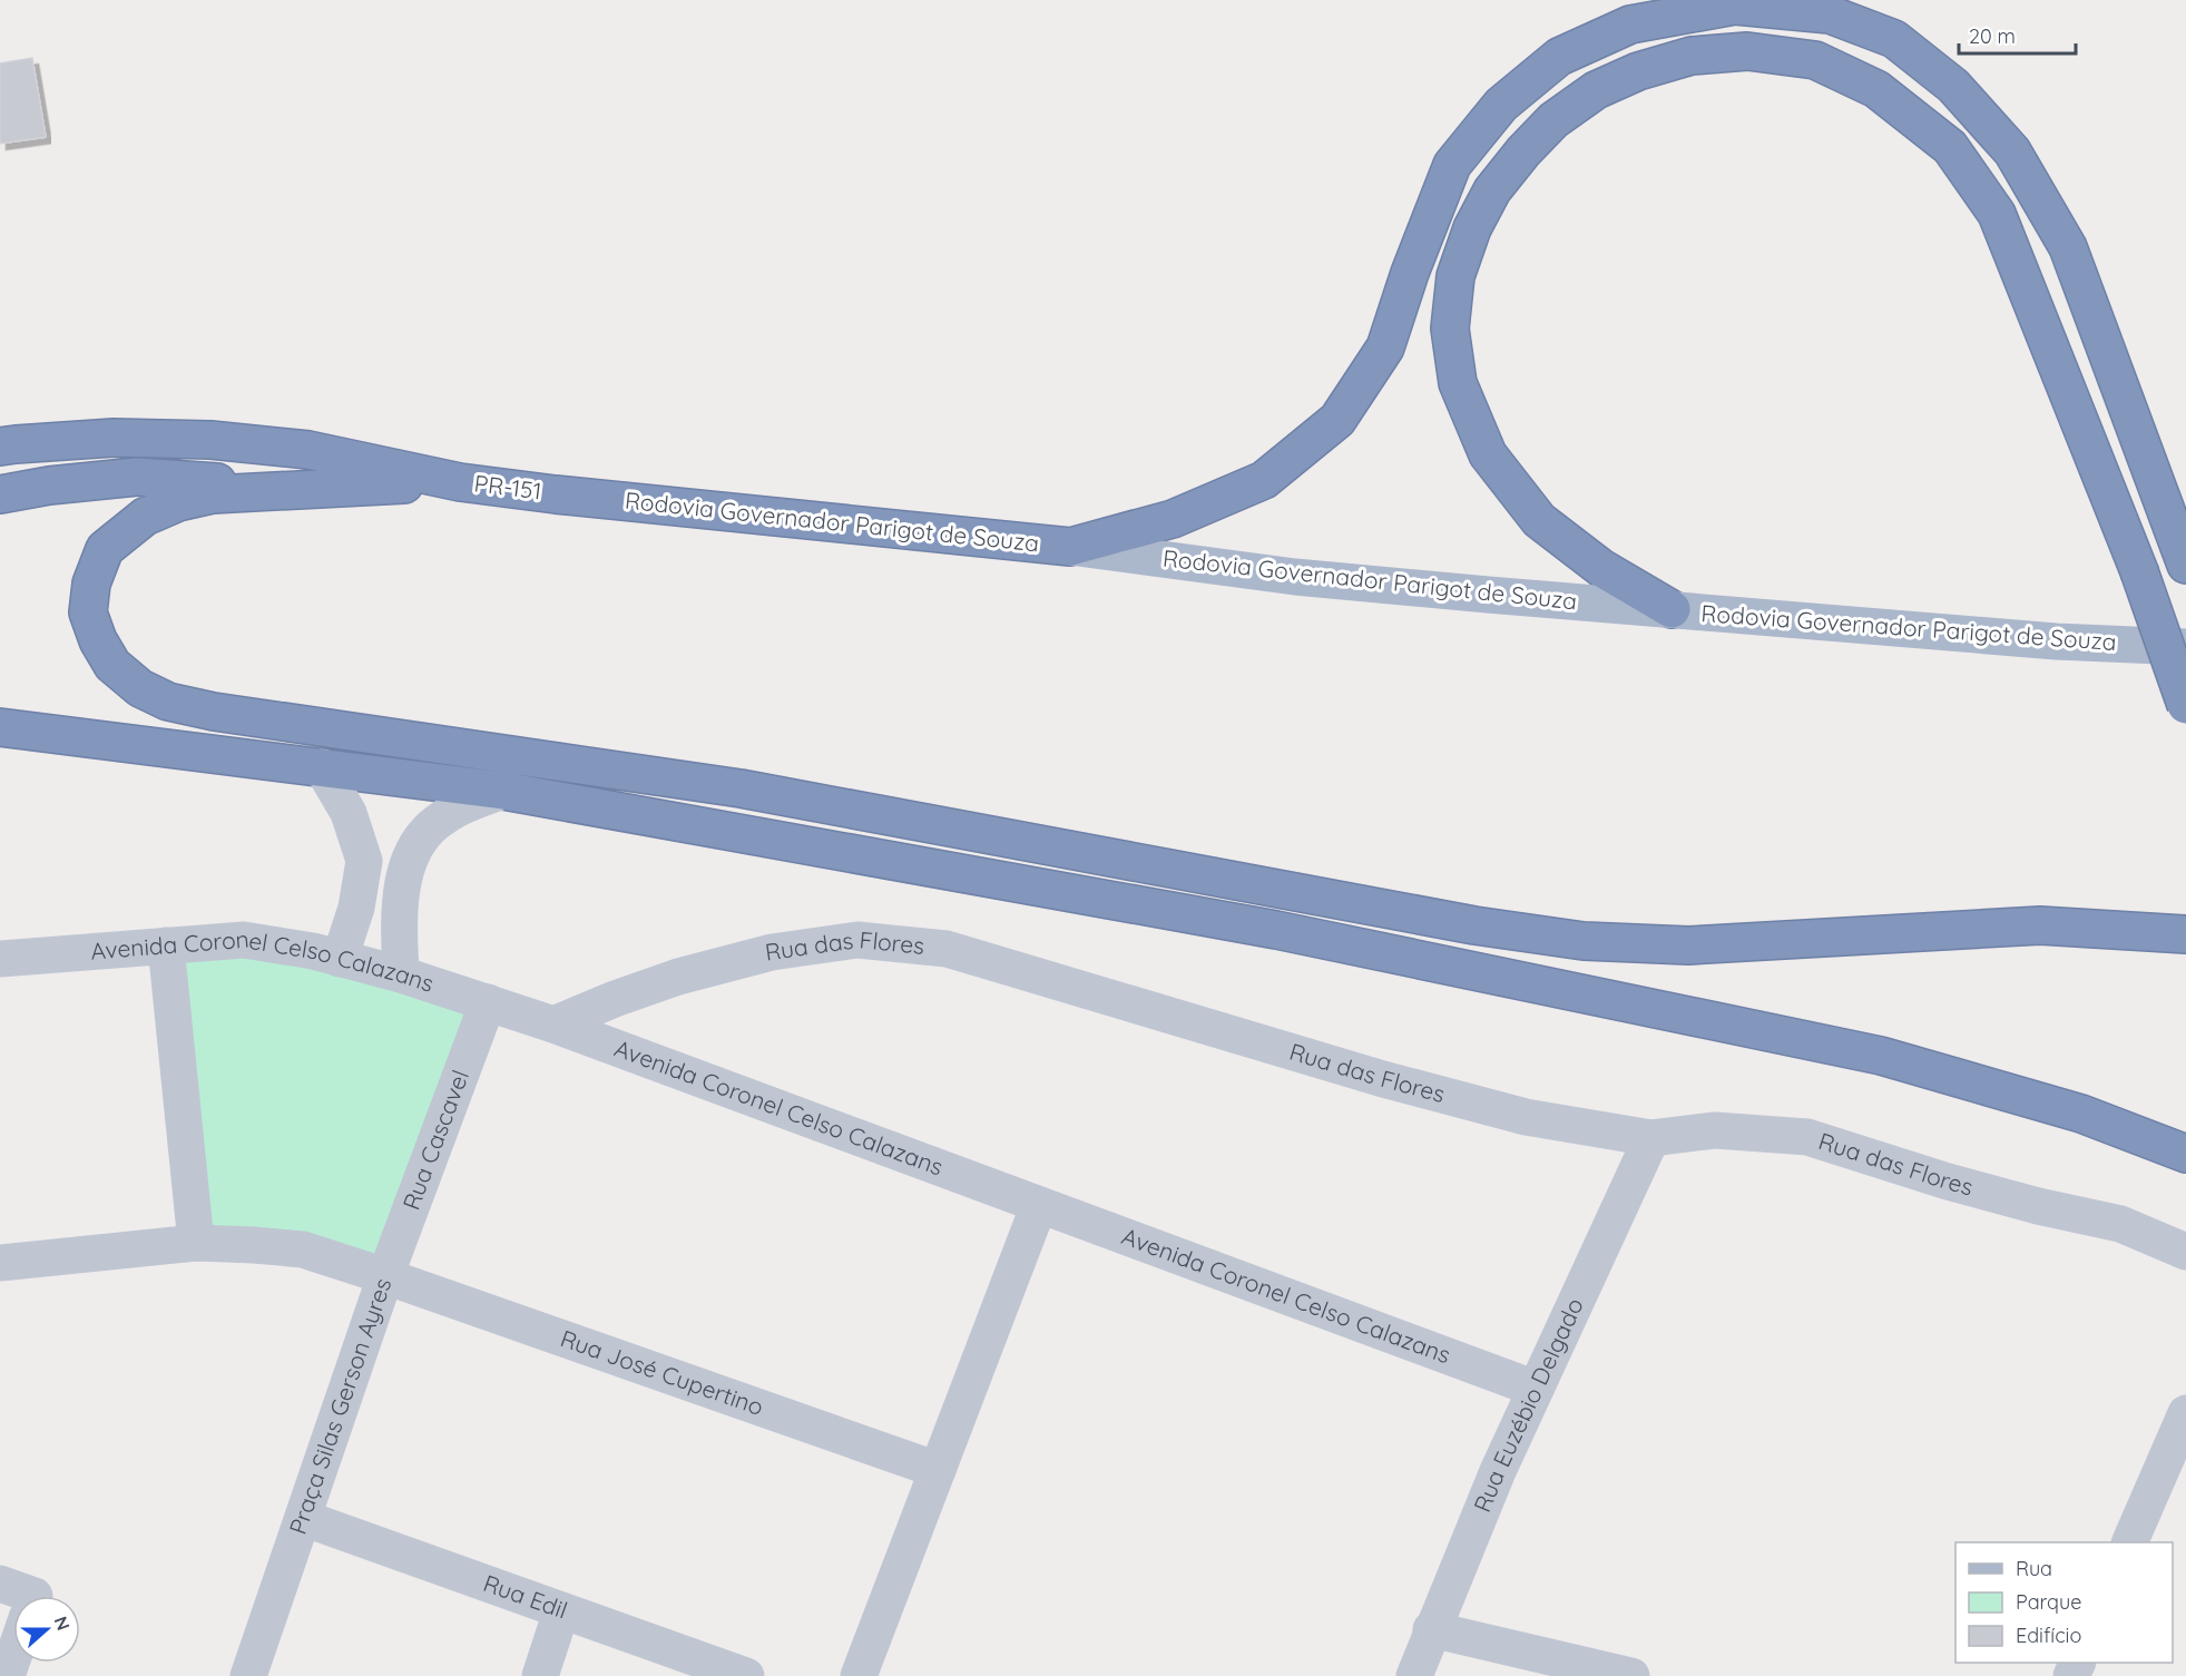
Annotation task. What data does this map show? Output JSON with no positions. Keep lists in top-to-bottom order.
{
  "streets": {
    "highway": ["PR-151", "Rodovia Governador Parigot de Souza"],
    "street": [
      "Rua das Flores",
      "Avenida Coronel Celso Calazans",
      "Rua Cascavel",
      "Rua José Cupertino",
      "Rua Euzébio Delgado",
      "Praça Silas Gerson Ayres",
      "Rua Edil"
    ]
  },
  "crossings": [
    ["PR-151", "Rodovia Governador Parigot de Souza"],
    ["Rua das Flores", "Avenida Coronel Celso Calazans"],
    ["Rua das Flores", "Rua Euzébio Delgado"],
    ["Avenida Coronel Celso Calazans", "Rua Cascavel"],
    ["Avenida Coronel Celso Calazans", "Rua Euzébio Delgado"],
    ["Rua Cascavel", "Rua José Cupertino"],
    ["Rua Cascavel", "Praça Silas Gerson Ayres"],
    ["Rua José Cupertino", "Praça Silas Gerson Ayres"],
    ["Praça Silas Gerson Ayres", "Rua Edil"]
  ],
  "legend": ["Rua", "Parque", "Edifício"],
  "scale_bar": "20 m",
  "north": "right"
}
